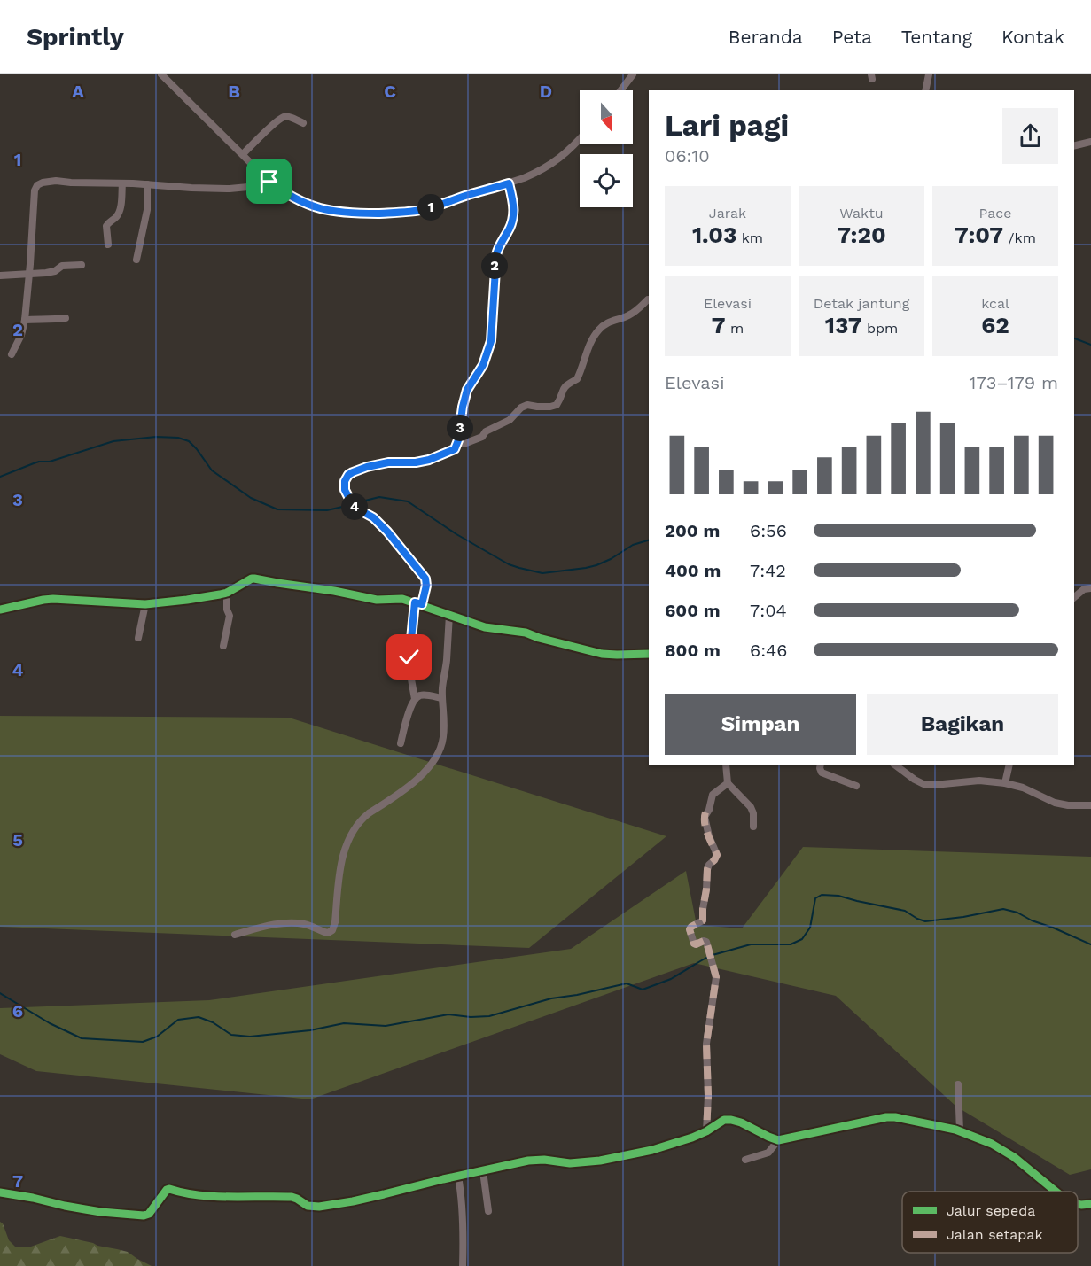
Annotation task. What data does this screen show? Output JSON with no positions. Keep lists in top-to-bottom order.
{
  "legend": ["Jalur sepeda", "Jalan setapak"],
  "north": "bottom",
  "page": {
    "header": "Sprintly",
    "nav": [
      "Beranda",
      "Peta",
      "Tentang",
      "Kontak"
    ],
    "heading": ["Lari pagi", "06:10"],
    "stats": [
      ["Jarak", "1.03 km"],
      ["Waktu", "7:20"],
      ["Pace", "7:07 /km"],
      ["Elevasi", "7 m"],
      ["Detak jantung", "137 bpm"],
      ["kcal", "62"]
    ],
    "pins": [
      "1",
      "2",
      "3",
      "4"
    ],
    "chart": ["Elevasi", "173–179 m"],
    "list": [
      {
        "name": "200 m",
        "note": "6:56"
      },
      {
        "name": "400 m",
        "note": "7:42"
      },
      {
        "name": "600 m",
        "note": "7:04"
      },
      {
        "name": "800 m",
        "note": "6:46"
      }
    ],
    "buttons": ["Simpan", "Bagikan"]
  },
  "grid": {
    "columns": [
      "A",
      "B",
      "C",
      "D"
    ],
    "rows": [
      "1",
      "2",
      "3",
      "4",
      "5",
      "6",
      "7"
    ]
  }
}
